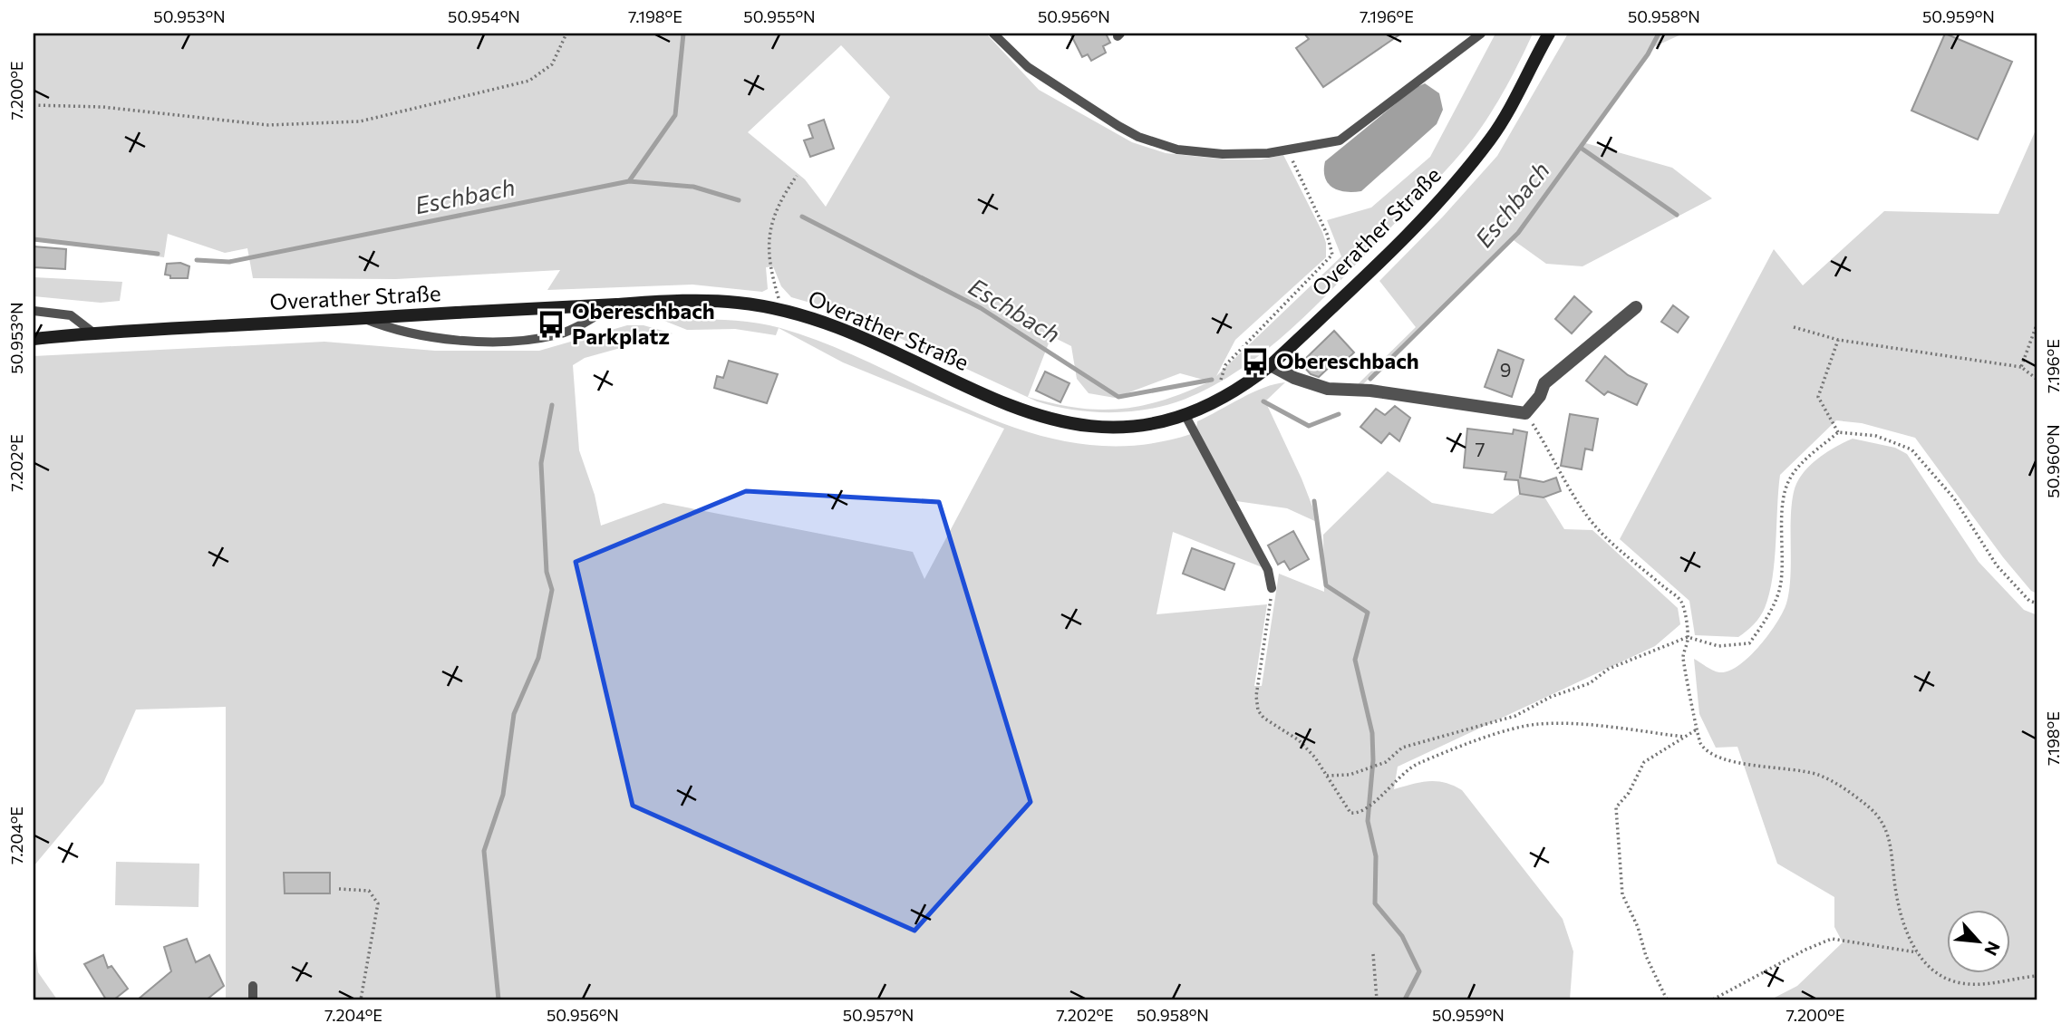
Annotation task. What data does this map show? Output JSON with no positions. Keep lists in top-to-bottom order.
{
  "streets": {
    "main road": ["Overather Straße"]
  },
  "water": ["Eschbach"],
  "places": {
    "bus stop": ["Obereschbach Parkplatz", "Obereschbach"]
  },
  "house_numbers": ["9", "7"],
  "north": "bottom right",
  "coordinates": [
    "50.953°N",
    "50.954°N",
    "7.198°E",
    "50.955°N",
    "50.956°N",
    "7.196°E",
    "50.958°N",
    "50.959°N",
    "7.200°E",
    "50.960°N",
    "7.202°E",
    "7.204°E",
    "50.957°N"
  ]
}
